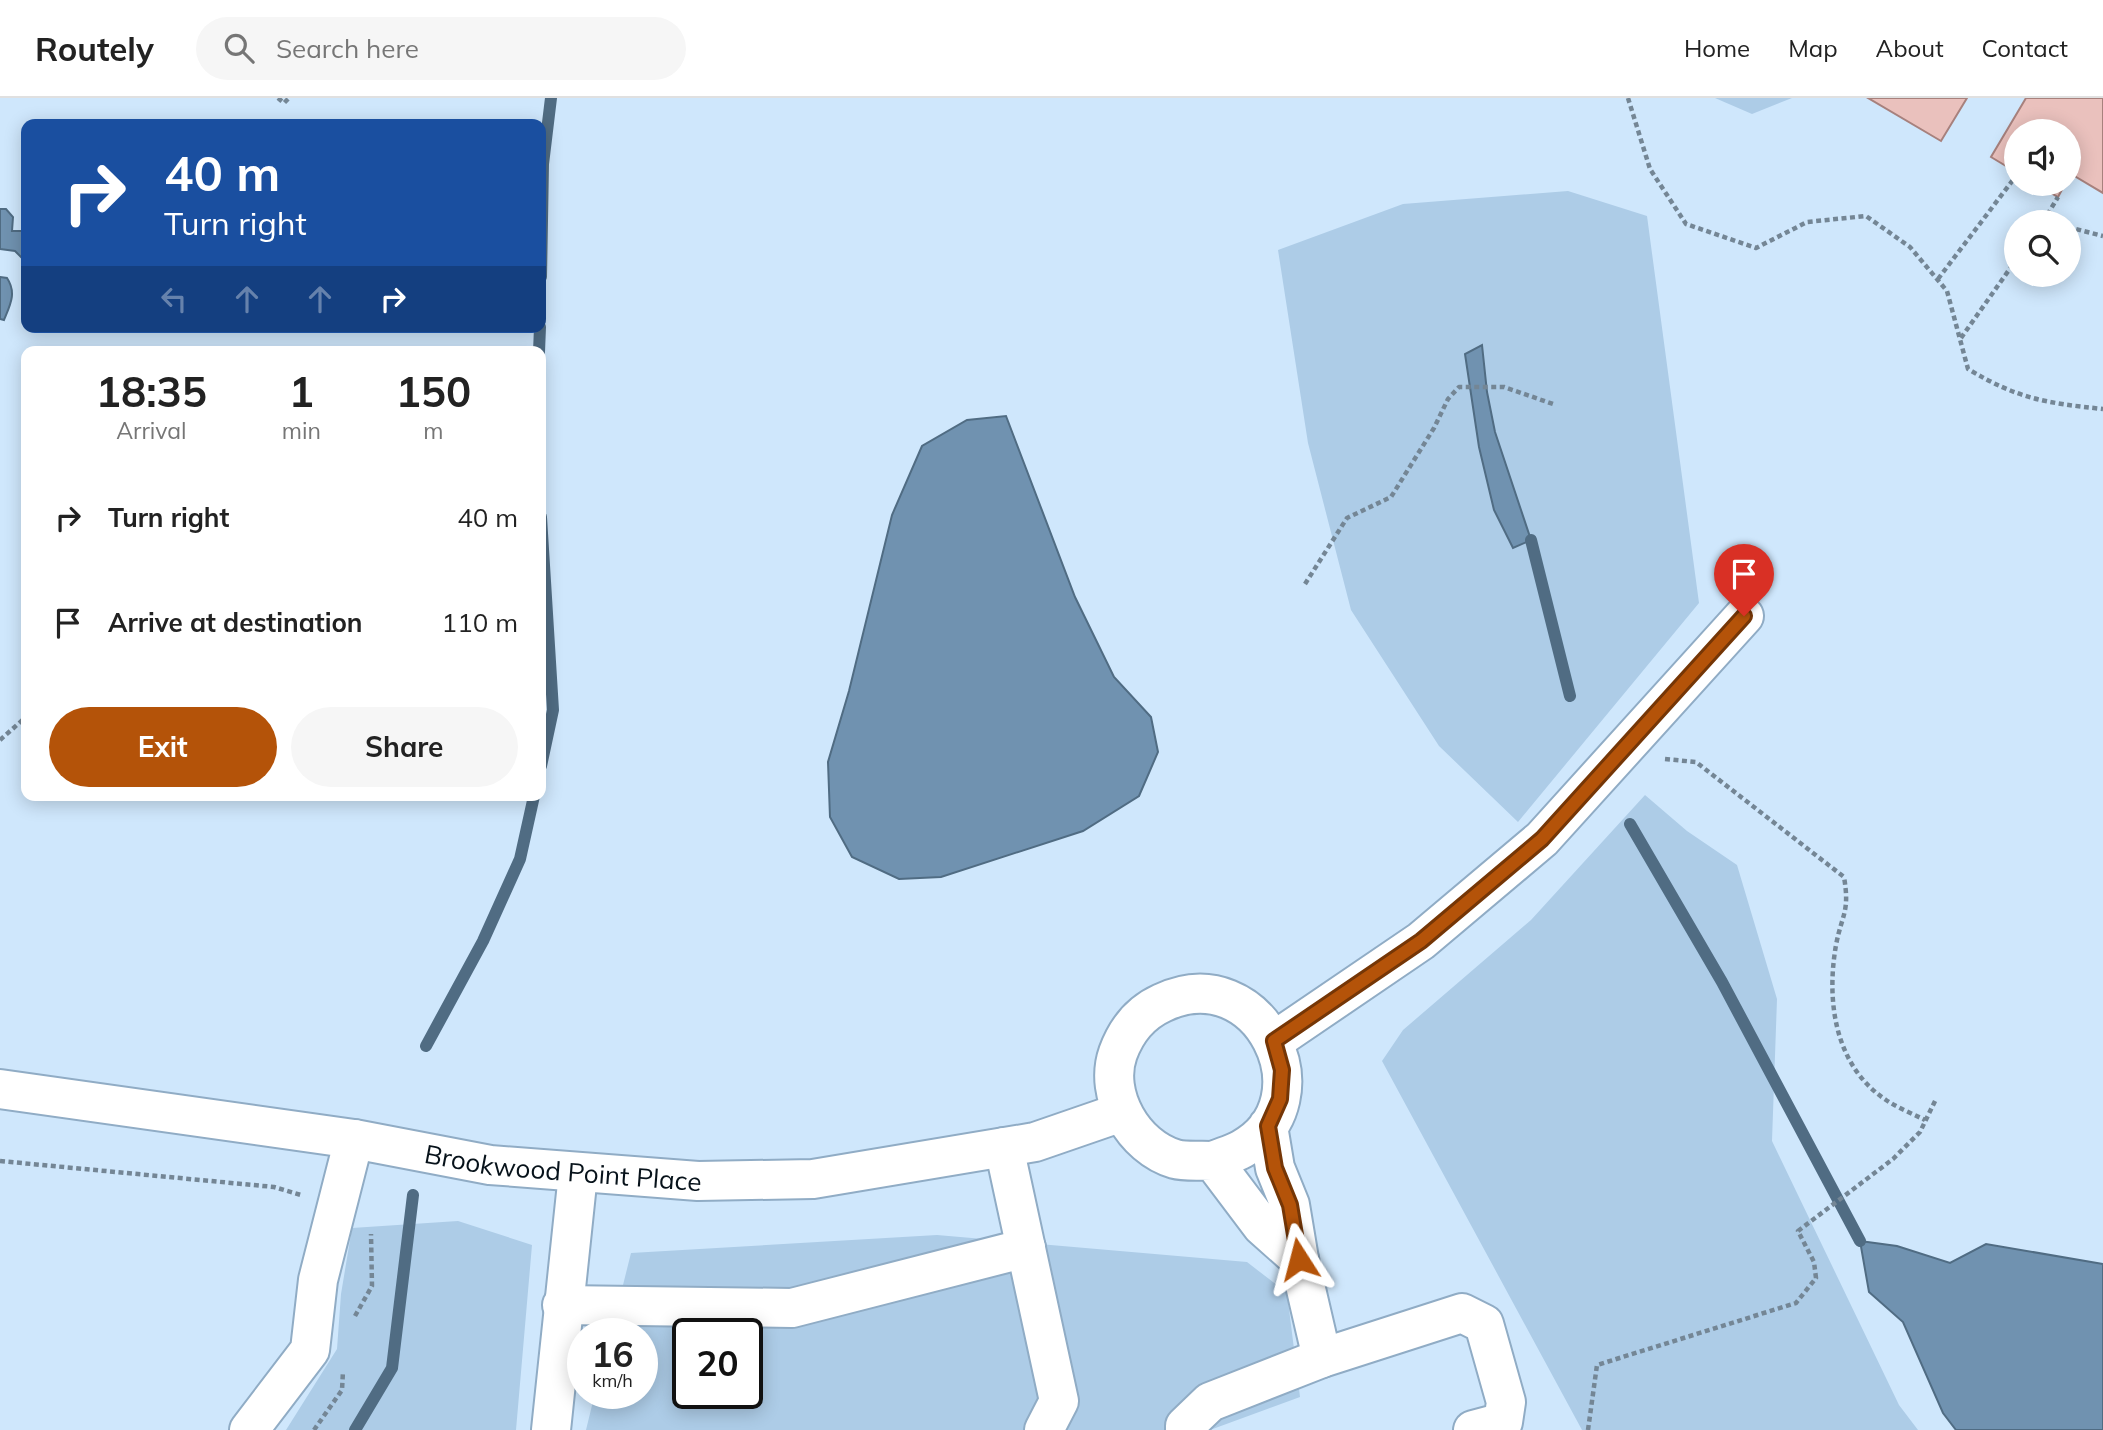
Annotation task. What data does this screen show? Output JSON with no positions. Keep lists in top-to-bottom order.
{
  "streets": {
    "street": ["Brookwood Point Place"]
  },
  "page": {
    "header": "Routely",
    "search": "Search here",
    "nav": [
      "Home",
      "Map",
      "About",
      "Contact"
    ],
    "turn": ["40 m", "Turn right"],
    "eta": [
      "18:35",
      "Arrival",
      "1",
      "min",
      "150",
      "m"
    ],
    "list": [
      {
        "name": "Turn right",
        "value": "40 m"
      },
      {
        "name": "Arrive at destination",
        "value": "110 m"
      }
    ],
    "buttons": ["Exit", "Share"],
    "speed": "16 km/h",
    "limit": "20"
  }
}
